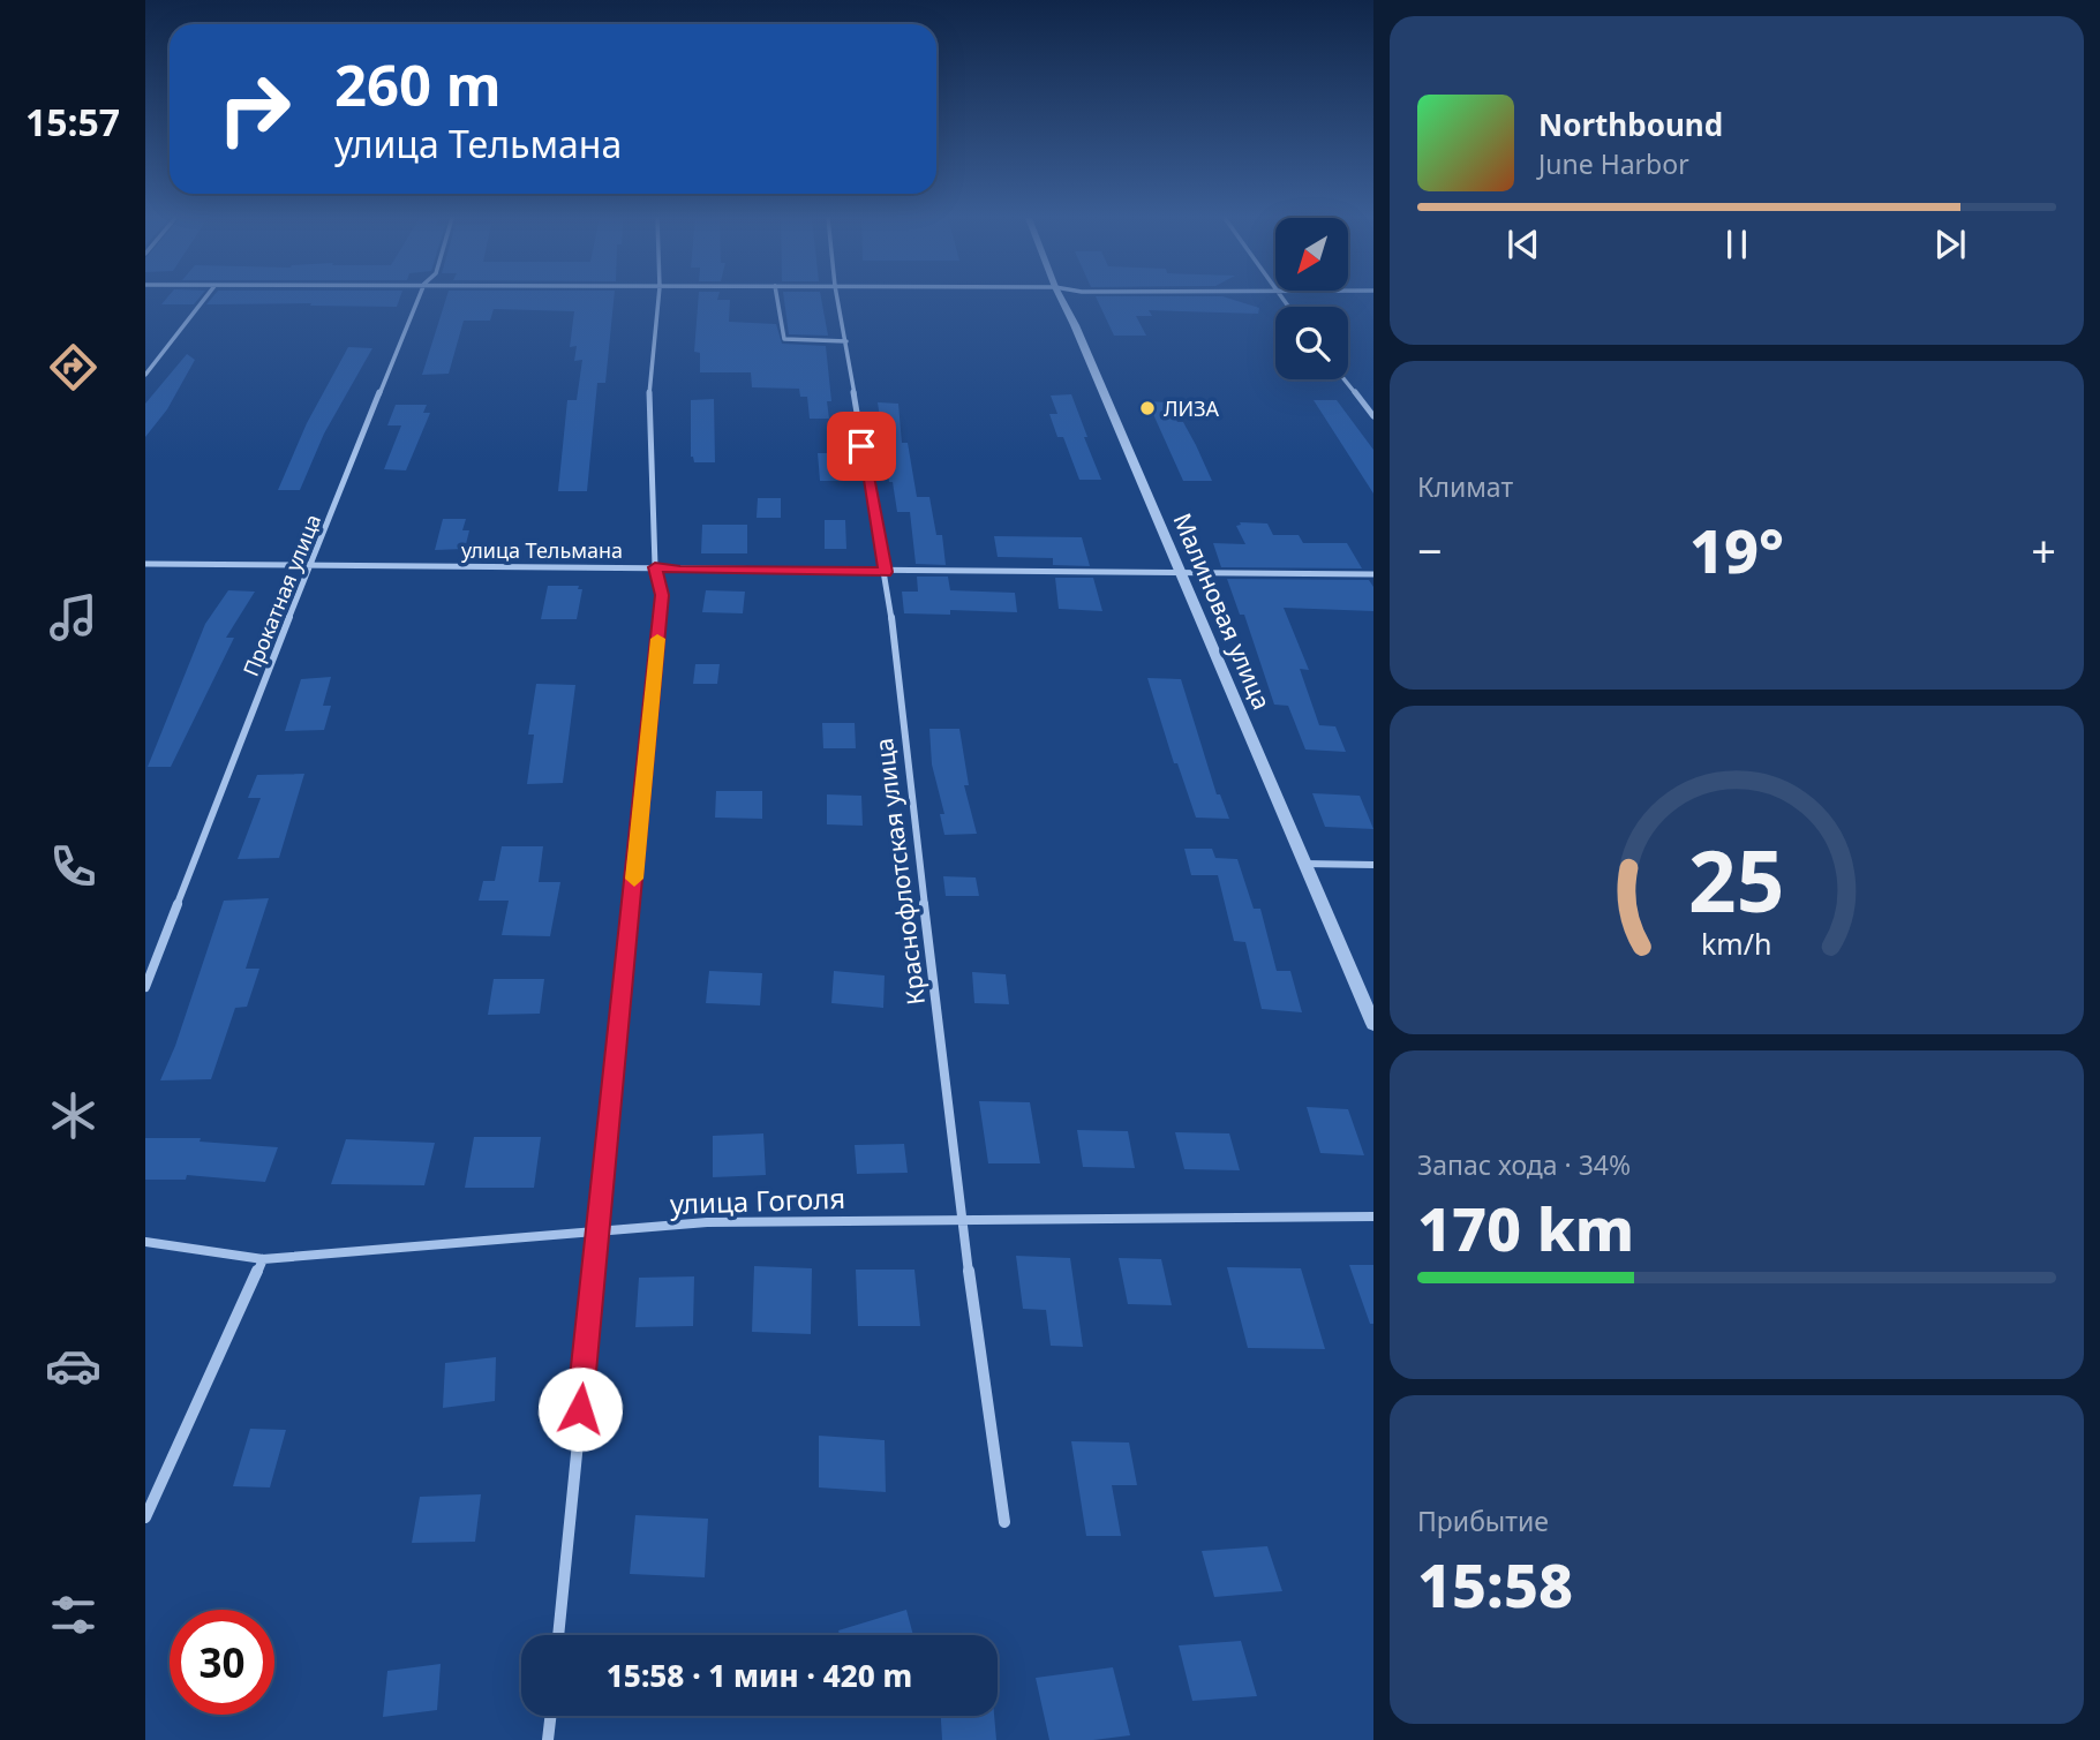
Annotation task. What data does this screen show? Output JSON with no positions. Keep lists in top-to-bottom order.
{
  "streets": {
    "street": [
      "улица Тельмана",
      "Прокатная улица",
      "Малиновая улица",
      "Краснофлотская улица",
      "улица Гоголя"
    ]
  },
  "crossings": [
    ["улица Тельмана", "Прокатная улица"],
    ["улица Тельмана", "Малиновая улица"],
    ["улица Тельмана", "Краснофлотская улица"],
    ["Краснофлотская улица", "улица Гоголя"]
  ],
  "places": ["ЛИЗА"],
  "north": "bottom left",
  "page": {
    "tabs": "15:57",
    "turn": ["260 m", "улица Тельмана"],
    "song": ["Northbound", "June Harbor"],
    "tile": [
      "Климат",
      ["Запас хода · 34%", "170 km"],
      ["Прибытие", "15:58"]
    ],
    "heat": ["−", "19°", "+"],
    "limit": "30",
    "trip": "15:58 · 1 мин · 420 m",
    "gauge": ["25", "km/h"]
  }
}
